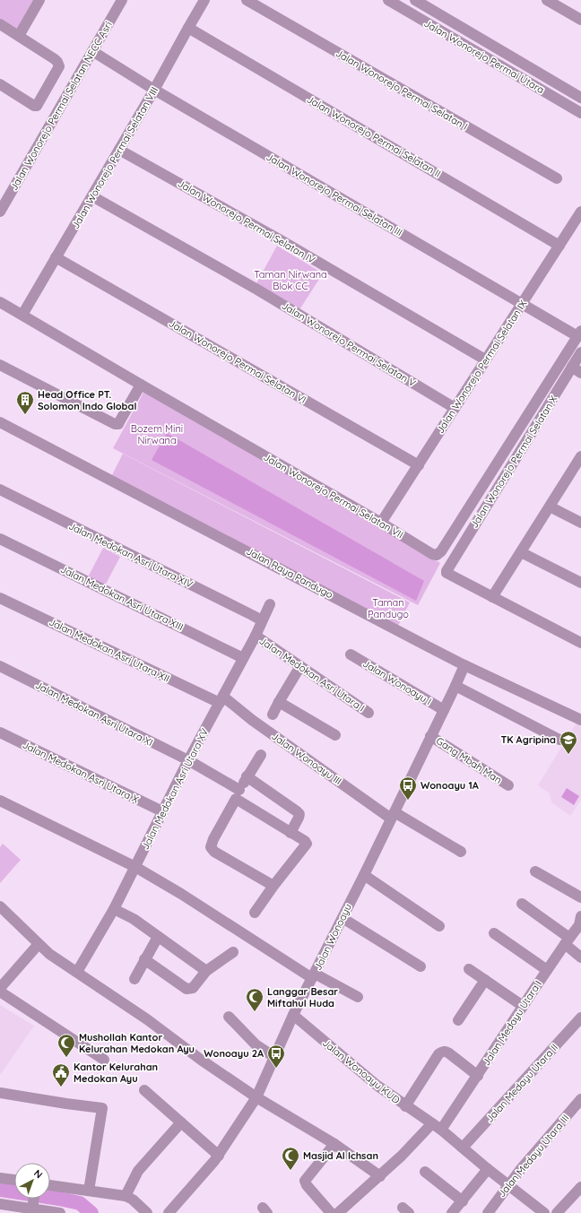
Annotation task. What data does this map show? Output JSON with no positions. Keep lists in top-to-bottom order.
{
  "streets": {
    "street": [
      "Jalan Wonorejo Permai Utara",
      "Jalan Wonorejo Permai Selatan I",
      "Jalan Wonorejo Permai Selatan NECC Asri",
      "Jalan Wonorejo Permai Selatan II",
      "Jalan Wonorejo Permai Selatan VIII",
      "Jalan Wonorejo Permai Selatan III",
      "Jalan Wonorejo Permai Selatan IV",
      "Jalan Wonorejo Permai Selatan V",
      "Jalan Wonorejo Permai Selatan VI",
      "Jalan Wonorejo Permai Selatan IX",
      "Jalan Wonorejo Permai Selatan X",
      "Jalan Wonorejo Permai Selatan VII",
      "Jalan Medokan Asri Utara XIV",
      "Jalan Raya Pandugo",
      "Jalan Medokan Asri Utara XIII",
      "Jalan Medokan Asri Utara XII",
      "Jalan Medokan Asri Utara I",
      "Jalan Wonoayu I",
      "Jalan Medokan Asri Utara XI",
      "Jalan Wonoayu III",
      "Gang Mbah Man",
      "Jalan Medokan Asri Utara X",
      "Jalan Medokan Asri Utara XV",
      "Jalan Wonoayu",
      "Jalan Medayu Utara I",
      "Jalan Wonoayu KUD",
      "Jalan Medayu Utara II",
      "Jalan Medayu Utara III"
    ]
  },
  "crossings": [
    ["Jalan Wonorejo Permai Selatan NECC Asri", "Jalan Wonorejo Permai Selatan III"],
    ["Jalan Wonorejo Permai Selatan II", "Jalan Wonorejo Permai Selatan VIII"],
    ["Jalan Wonorejo Permai Selatan II", "Jalan Wonorejo Permai Selatan IX"],
    ["Jalan Wonorejo Permai Selatan VIII", "Jalan Wonorejo Permai Selatan III"],
    ["Jalan Wonorejo Permai Selatan VIII", "Jalan Wonorejo Permai Selatan IV"],
    ["Jalan Wonorejo Permai Selatan VIII", "Jalan Wonorejo Permai Selatan V"],
    ["Jalan Wonorejo Permai Selatan VIII", "Jalan Wonorejo Permai Selatan VI"],
    ["Jalan Wonorejo Permai Selatan VIII", "Jalan Wonorejo Permai Selatan VII"],
    ["Jalan Wonorejo Permai Selatan III", "Jalan Wonorejo Permai Selatan IX"],
    ["Jalan Wonorejo Permai Selatan III", "Jalan Wonorejo Permai Selatan VII"],
    ["Jalan Wonorejo Permai Selatan IV", "Jalan Wonorejo Permai Selatan IX"],
    ["Jalan Wonorejo Permai Selatan V", "Jalan Wonorejo Permai Selatan IX"],
    ["Jalan Wonorejo Permai Selatan VI", "Jalan Wonorejo Permai Selatan IX"],
    ["Jalan Wonorejo Permai Selatan IX", "Jalan Wonorejo Permai Selatan VII"],
    ["Jalan Medokan Asri Utara XIV", "Jalan Medokan Asri Utara XV"],
    ["Jalan Raya Pandugo", "Jalan Wonoayu"],
    ["Jalan Medokan Asri Utara XIII", "Jalan Medokan Asri Utara XV"],
    ["Jalan Medokan Asri Utara XII", "Jalan Wonoayu III"],
    ["Jalan Medokan Asri Utara XII", "Jalan Medokan Asri Utara XV"],
    ["Jalan Medokan Asri Utara I", "Jalan Medokan Asri Utara XV"],
    ["Jalan Wonoayu I", "Jalan Wonoayu"],
    ["Jalan Medokan Asri Utara XI", "Jalan Medokan Asri Utara XV"],
    ["Jalan Wonoayu III", "Jalan Medokan Asri Utara XV"],
    ["Jalan Wonoayu III", "Jalan Wonoayu"],
    ["Gang Mbah Man", "Jalan Wonoayu"],
    ["Jalan Medokan Asri Utara X", "Jalan Medokan Asri Utara XV"],
    ["Jalan Wonoayu", "Jalan Wonoayu KUD"]
  ],
  "parks": ["Taman Nirwana Blok CC", "Bozem Mini Nirwana", "Taman Pandugo"],
  "places": {
    "building": ["Head Office PT. Solomon Indo Global"],
    "school or university": ["TK Agripina"],
    "bus stop": ["Wonoayu 1A", "Wonoayu 2A"],
    "mosque": ["Langgar Besar Miftahul Huda", "Mushollah Kantor Kelurahan Medokan Ayu", "Masjid Al Ichsan"],
    "public building": ["Kantor Kelurahan Medokan Ayu"]
  },
  "north": "top right"
}
